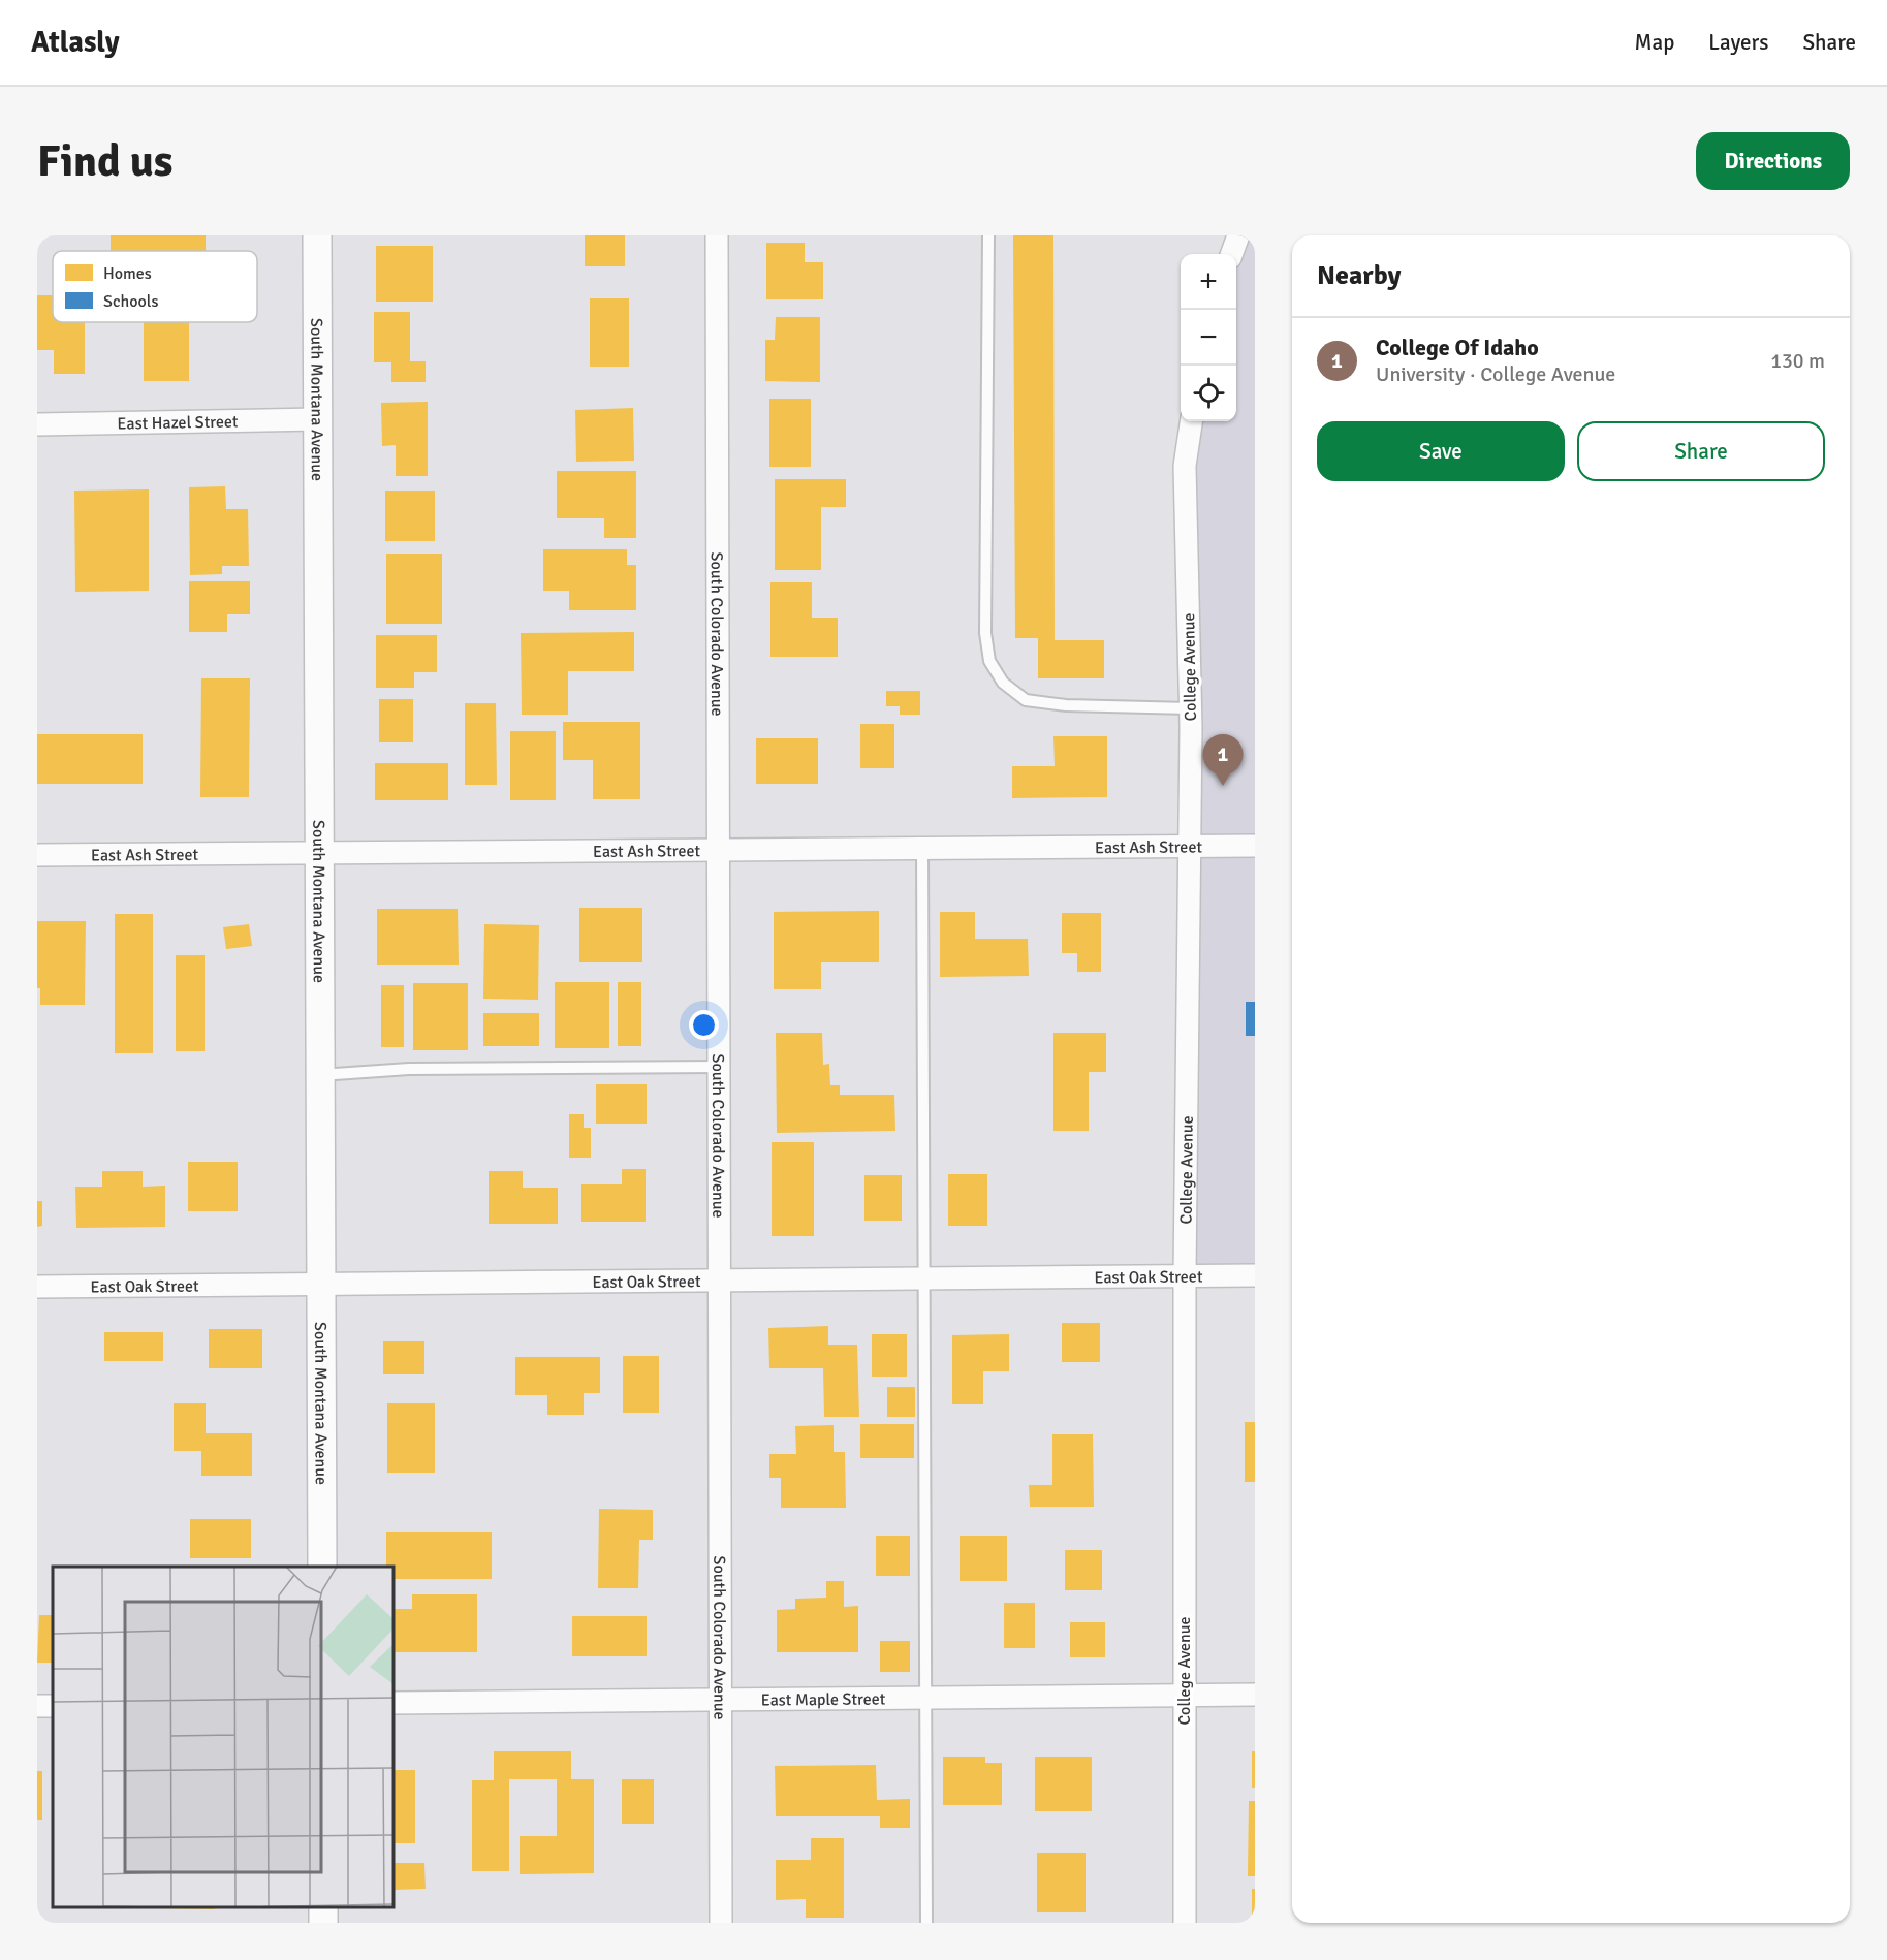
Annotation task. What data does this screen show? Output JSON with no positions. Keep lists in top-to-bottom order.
{
  "streets": {
    "street": [
      "South Montana Avenue",
      "East Hazel Street",
      "South Colorado Avenue",
      "College Avenue",
      "East Ash Street",
      "East Oak Street",
      "East Maple Street"
    ]
  },
  "crossings": [
    ["South Montana Avenue", "East Hazel Street"],
    ["South Montana Avenue", "East Ash Street"],
    ["South Montana Avenue", "East Oak Street"],
    ["South Colorado Avenue", "East Ash Street"],
    ["South Colorado Avenue", "East Oak Street"],
    ["South Colorado Avenue", "East Maple Street"],
    ["College Avenue", "East Ash Street"],
    ["College Avenue", "East Oak Street"],
    ["College Avenue", "East Maple Street"]
  ],
  "legend": ["Homes", "Schools"],
  "page": {
    "header": "Atlasly",
    "nav": ["Map", "Layers", "Share"],
    "buttons": [
      "Directions",
      ["Save", "Share"]
    ],
    "title": "Find us",
    "heading": "Nearby",
    "map_buttons": ["+", "−"],
    "list": [
      {
        "mark": "1",
        "name": "College Of Idaho",
        "note": "University · College Avenue",
        "value": "130 m"
      }
    ],
    "pins": "1"
  }
}
